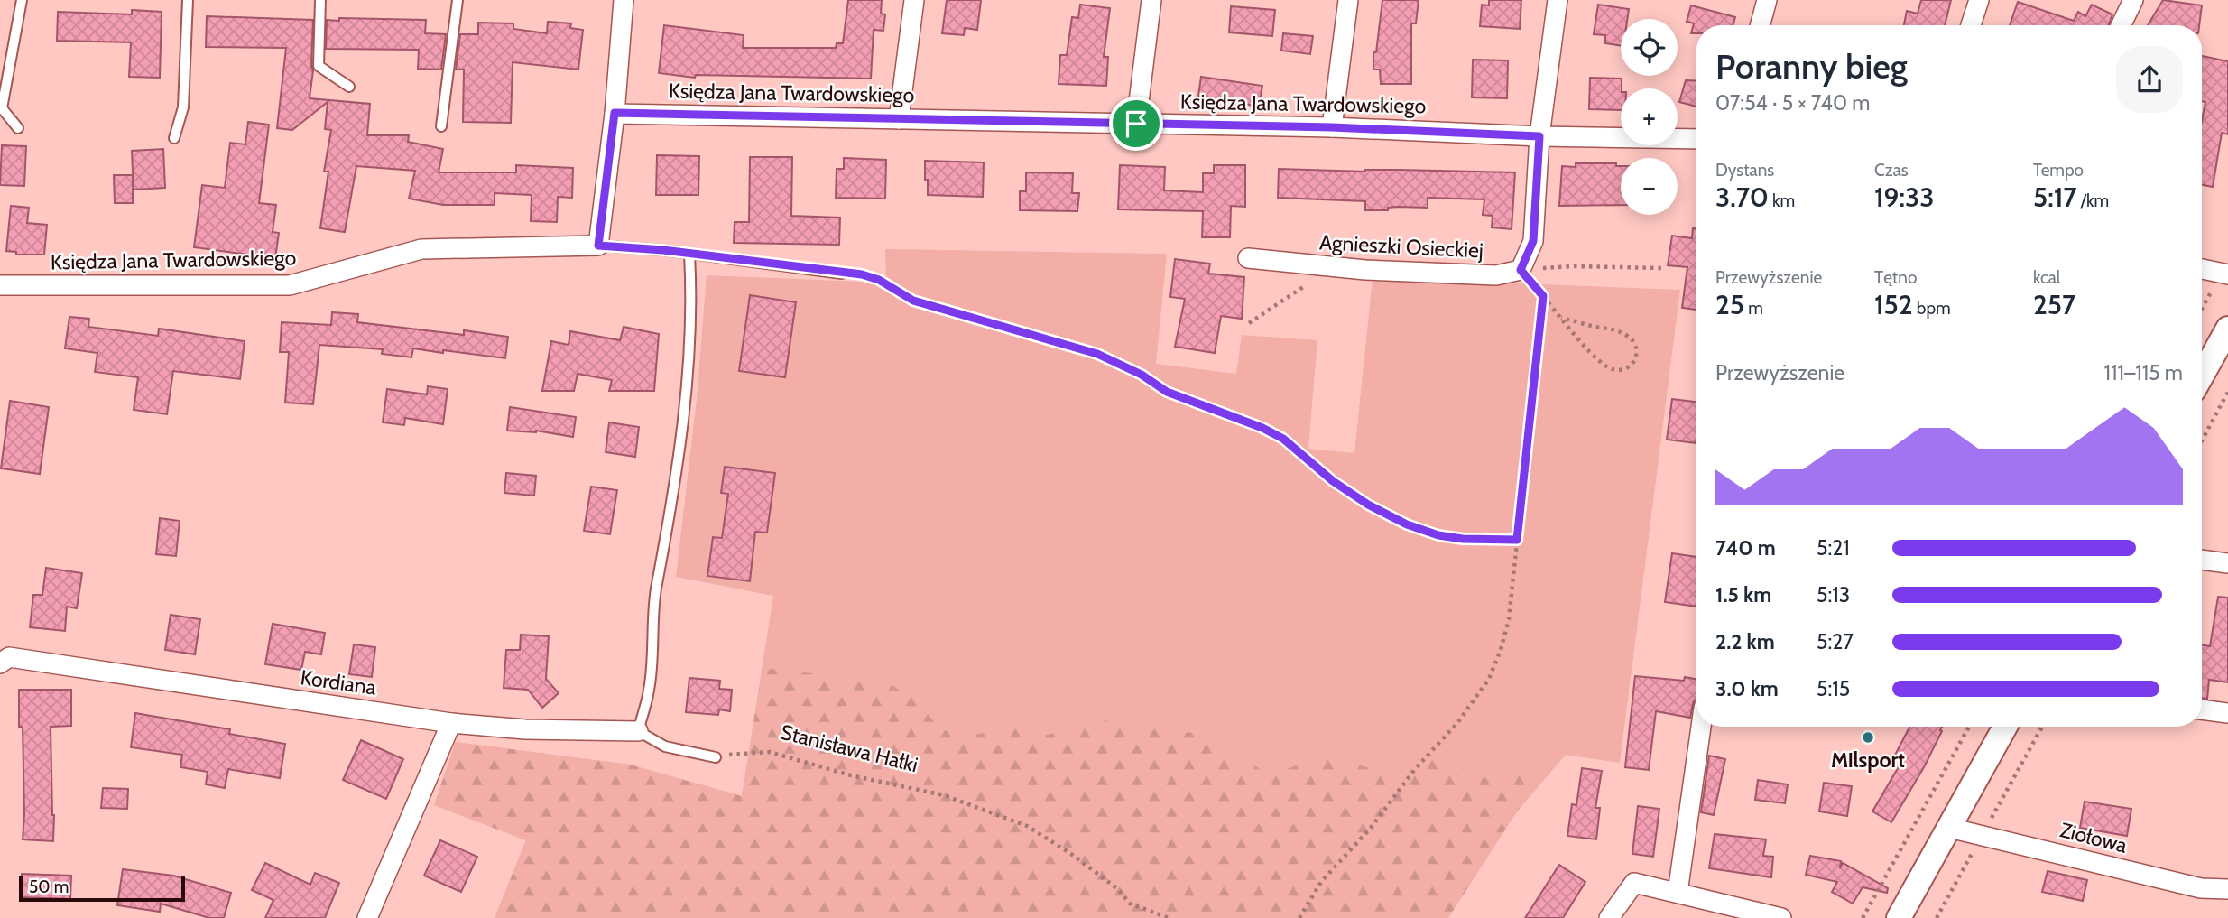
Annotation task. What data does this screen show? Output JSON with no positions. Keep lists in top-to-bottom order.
{
  "streets": {
    "street": [
      "Księdza Jana Twardowskiego",
      "Agnieszki Osieckiej",
      "Kordiana",
      "Ziołowa"
    ],
    "path": ["Stanisława Hałki"]
  },
  "places": ["Milsport"],
  "scale_bar": "50 m",
  "page": {
    "map_buttons": ["+", "−"],
    "heading": ["Poranny bieg", "07:54 · 5 × 740 m"],
    "stats": [
      ["Dystans", "3.70 km"],
      ["Czas", "19:33"],
      ["Tempo", "5:17 /km"],
      ["Przewyższenie", "25 m"],
      ["Tętno", "152 bpm"],
      ["kcal", "257"]
    ],
    "chart": ["Przewyższenie", "111–115 m"],
    "list": [
      {
        "name": "740 m",
        "note": "5:21"
      },
      {
        "name": "1.5 km",
        "note": "5:13"
      },
      {
        "name": "2.2 km",
        "note": "5:27"
      },
      {
        "name": "3.0 km",
        "note": "5:15"
      }
    ],
    "scale": "50 m"
  }
}
